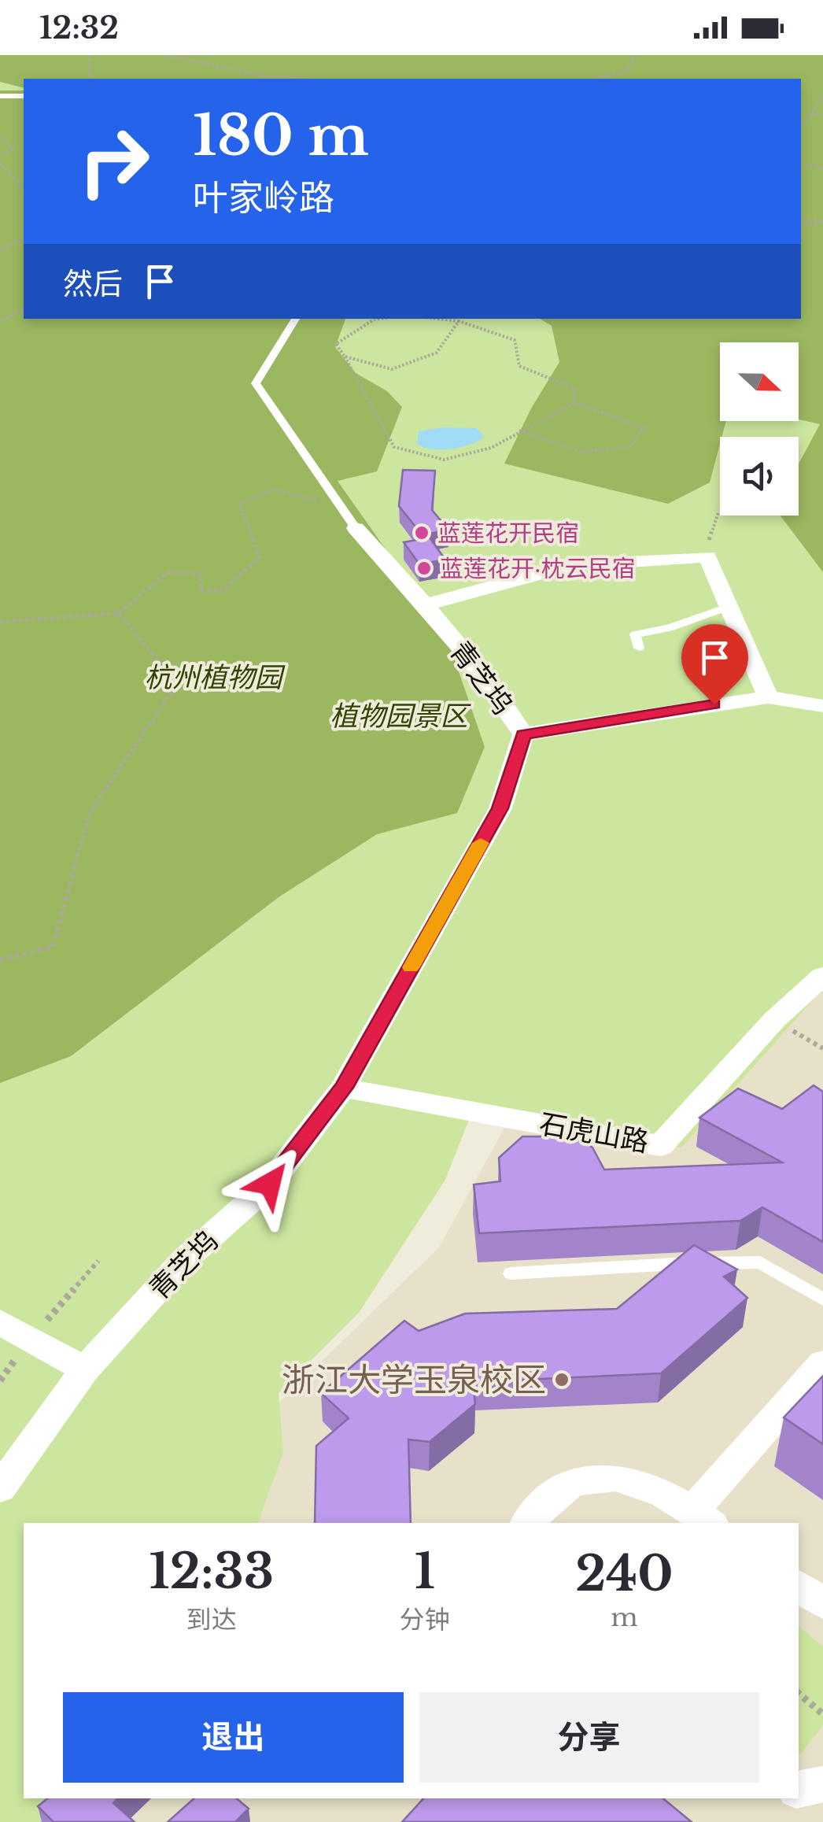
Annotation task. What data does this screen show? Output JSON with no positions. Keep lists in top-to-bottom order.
{
  "streets": {
    "street": ["青芝坞", "石虎山路"]
  },
  "crossings": [
    ["青芝坞", "石虎山路"]
  ],
  "parks": ["杭州植物园", "植物园景区"],
  "places": ["蓝莲花开民宿", "蓝莲花开·枕云民宿", "浙江大学玉泉校区"],
  "north": "right",
  "page": {
    "status": "12:32",
    "turn": ["180 m", "叶家岭路"],
    "then": "然后",
    "eta": [
      "12:33",
      "到达",
      "1",
      "分钟",
      "240",
      "m"
    ],
    "buttons": ["退出", "分享"]
  }
}
